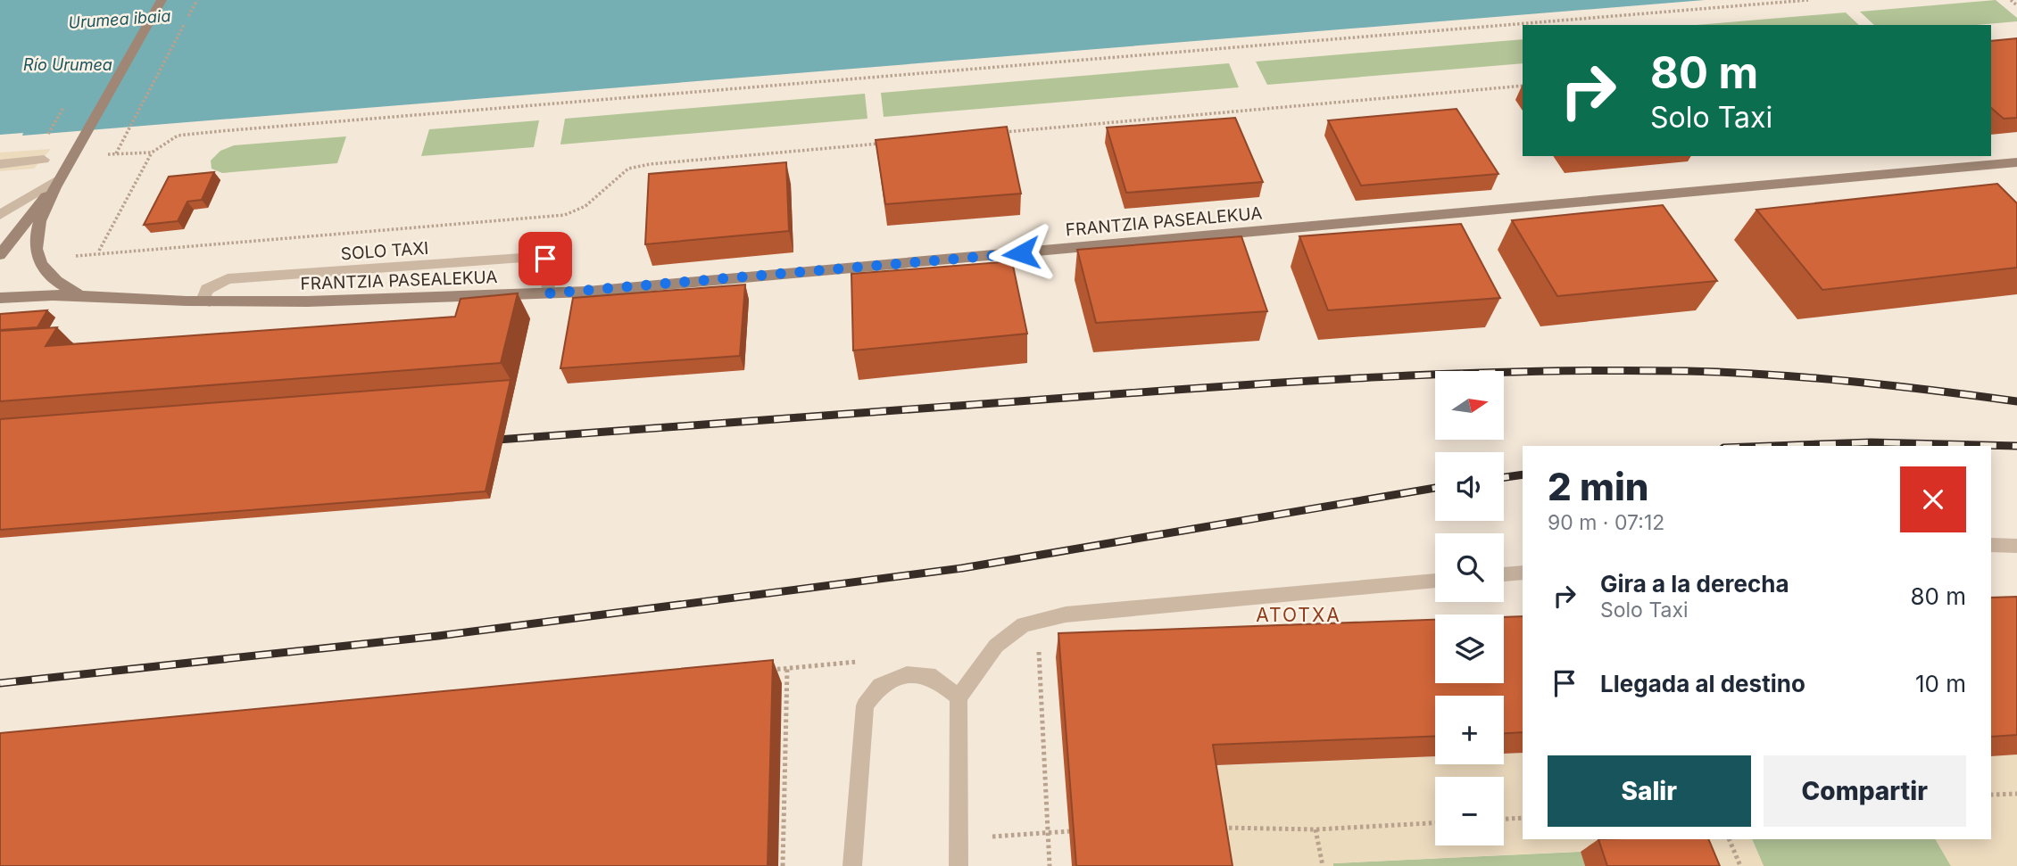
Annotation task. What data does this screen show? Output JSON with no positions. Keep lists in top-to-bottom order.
{
  "streets": {
    "main road": ["FRANTZIA PASEALEKUA"],
    "street": ["SOLO TAXI"]
  },
  "crossings": [
    ["FRANTZIA PASEALEKUA", "SOLO TAXI"]
  ],
  "districts": ["ATOTXA"],
  "water": ["Urumea ibaia", "Río Urumea"],
  "north": "right",
  "page": {
    "turn": ["80 m", "Solo Taxi"],
    "map_buttons": ["+", "−"],
    "heading": ["2 min", "90 m · 07:12"],
    "list": [
      {
        "name": "Gira a la derecha",
        "note": "Solo Taxi",
        "value": "80 m"
      },
      {
        "name": "Llegada al destino",
        "value": "10 m"
      }
    ],
    "buttons": ["Salir", "Compartir"]
  }
}
